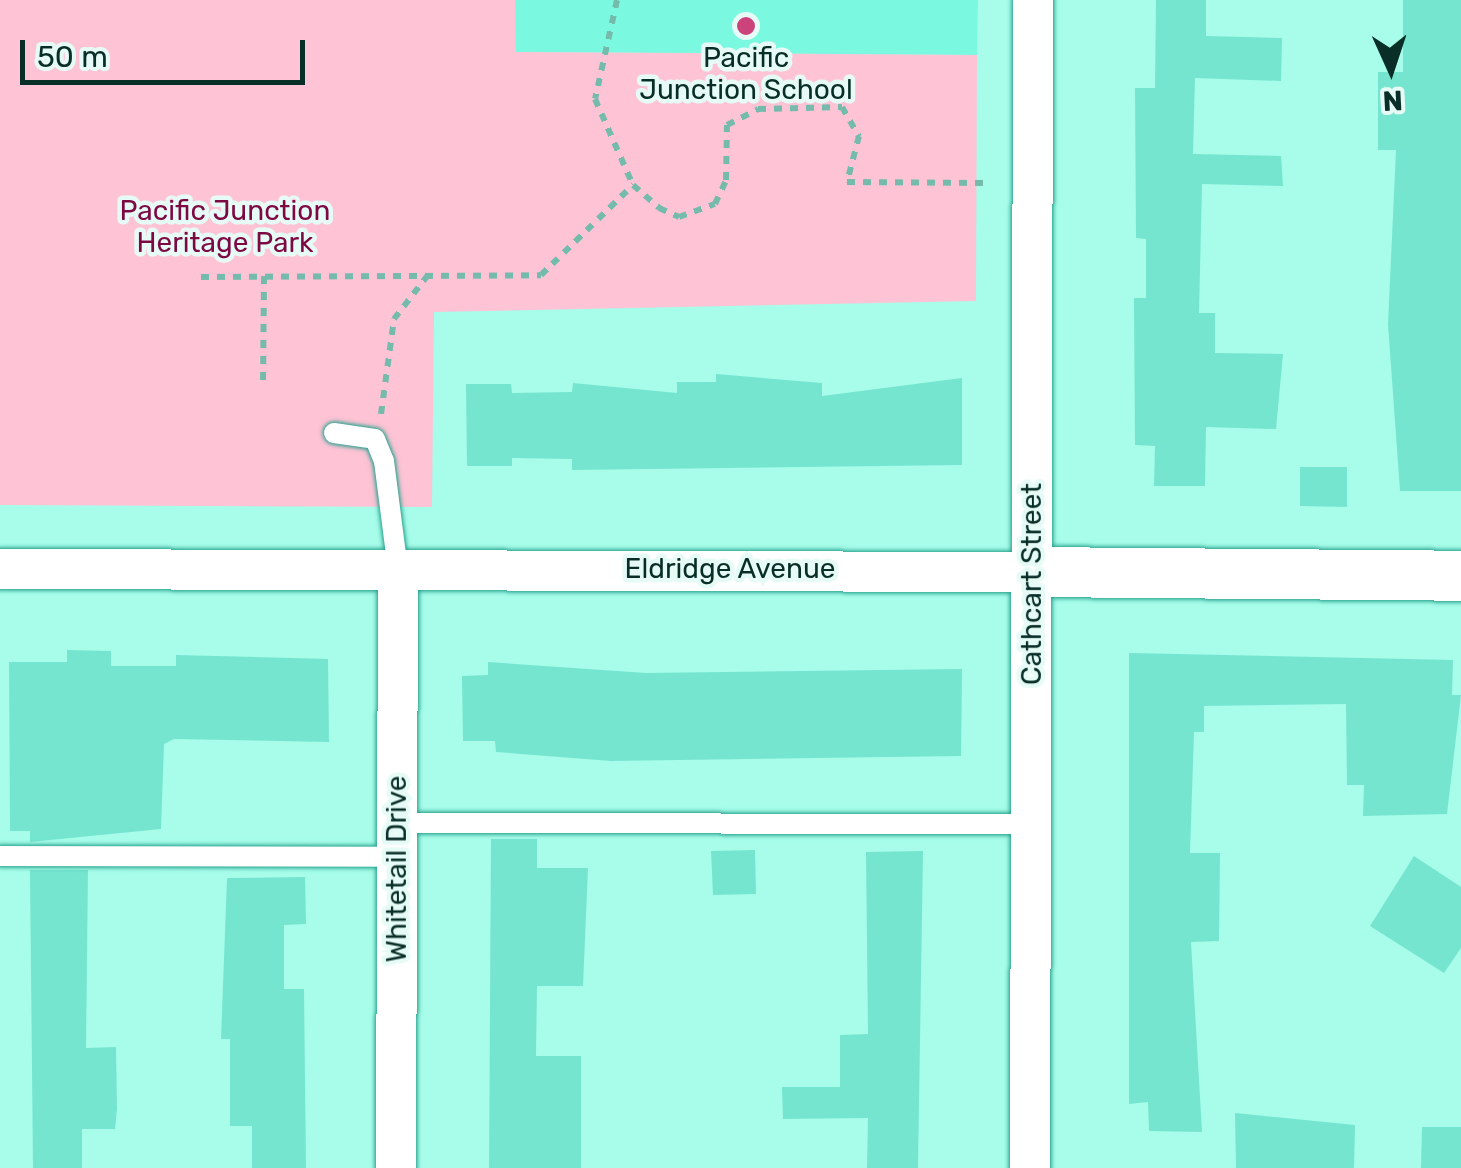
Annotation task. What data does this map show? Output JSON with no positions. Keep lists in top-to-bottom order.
{
  "streets": {
    "street": ["Eldridge Avenue", "Cathcart Street", "Whitetail Drive"]
  },
  "crossings": [
    ["Eldridge Avenue", "Cathcart Street"],
    ["Eldridge Avenue", "Whitetail Drive"]
  ],
  "parks": ["Pacific Junction Heritage Park"],
  "places": ["Pacific Junction School"],
  "scale_bar": "50 m",
  "north": "bottom"
}
